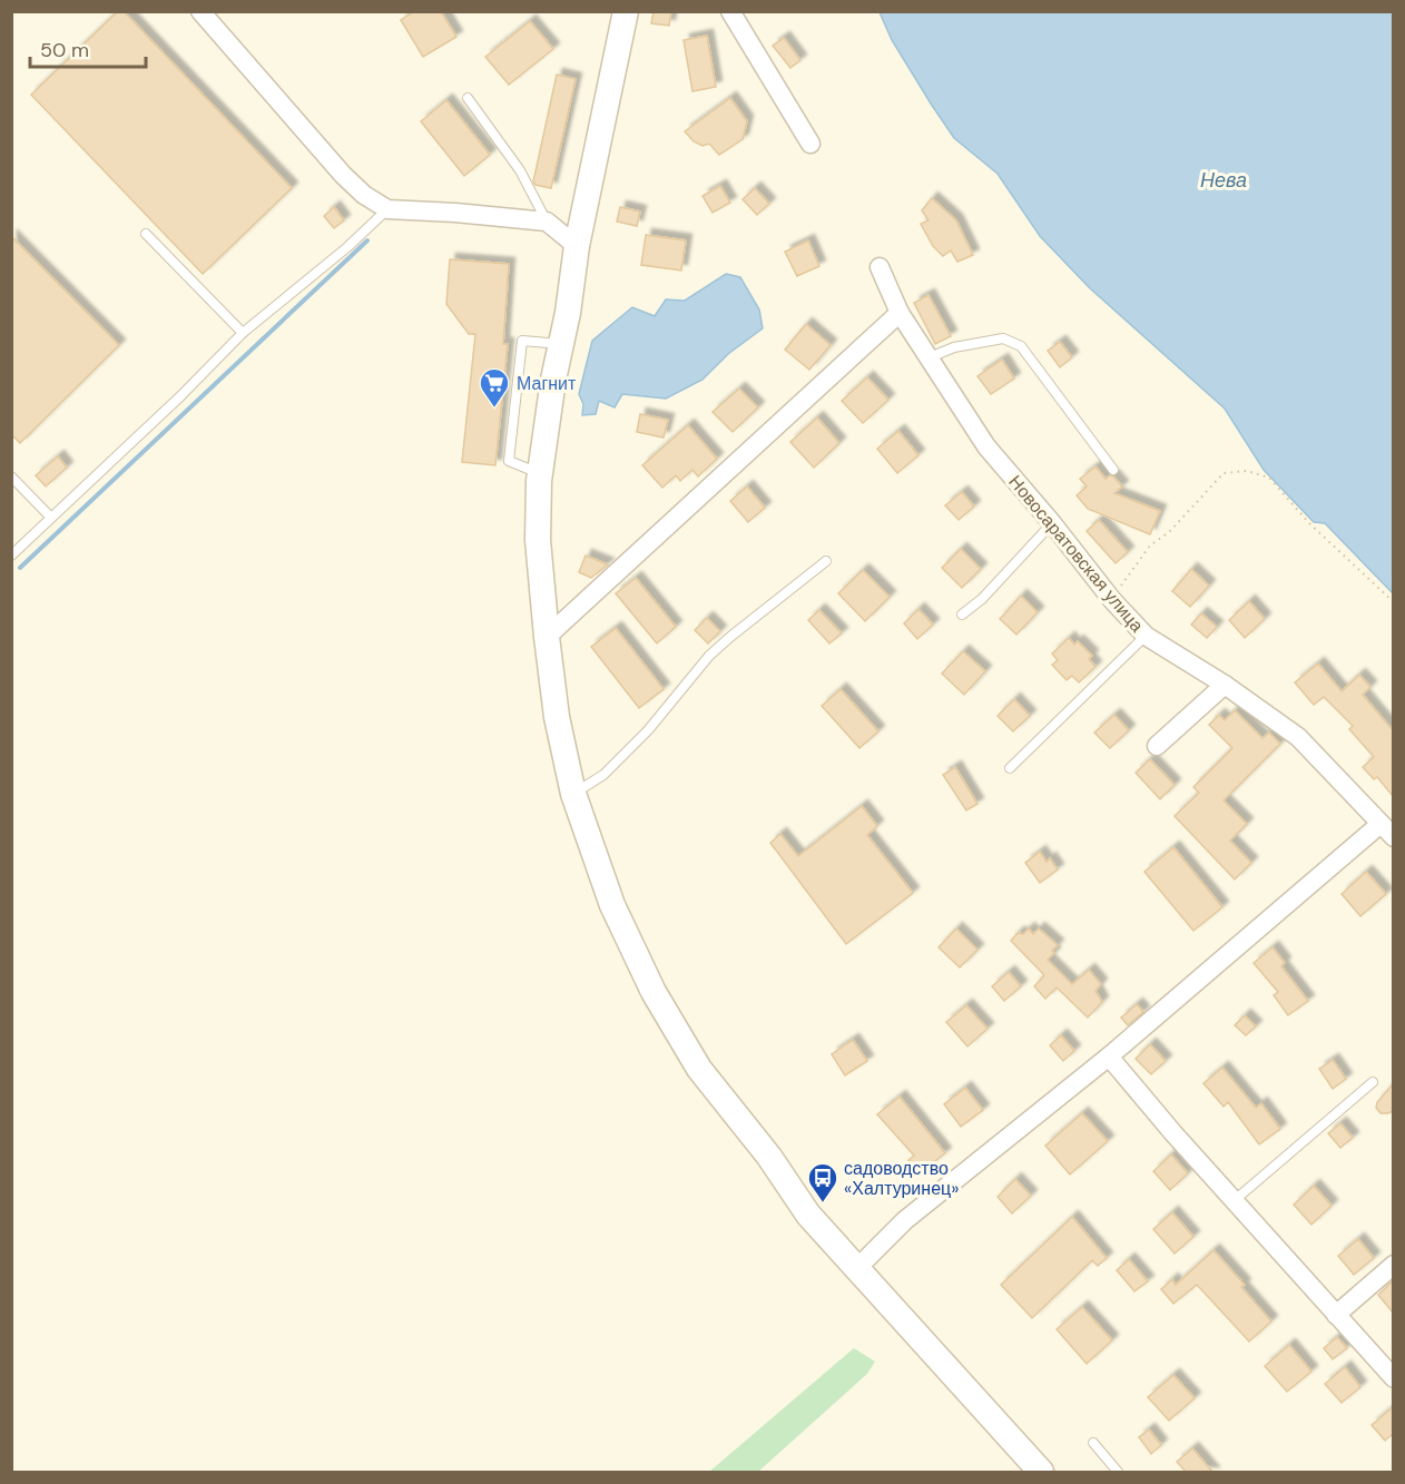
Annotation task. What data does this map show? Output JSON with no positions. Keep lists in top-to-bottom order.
{
  "streets": {
    "street": ["Новосаратовская улица"]
  },
  "water": ["Нева"],
  "places": {
    "supermarket": ["Магнит"],
    "bus stop": ["садоводство «Халтуринец»"]
  },
  "scale_bar": "50 m"
}
